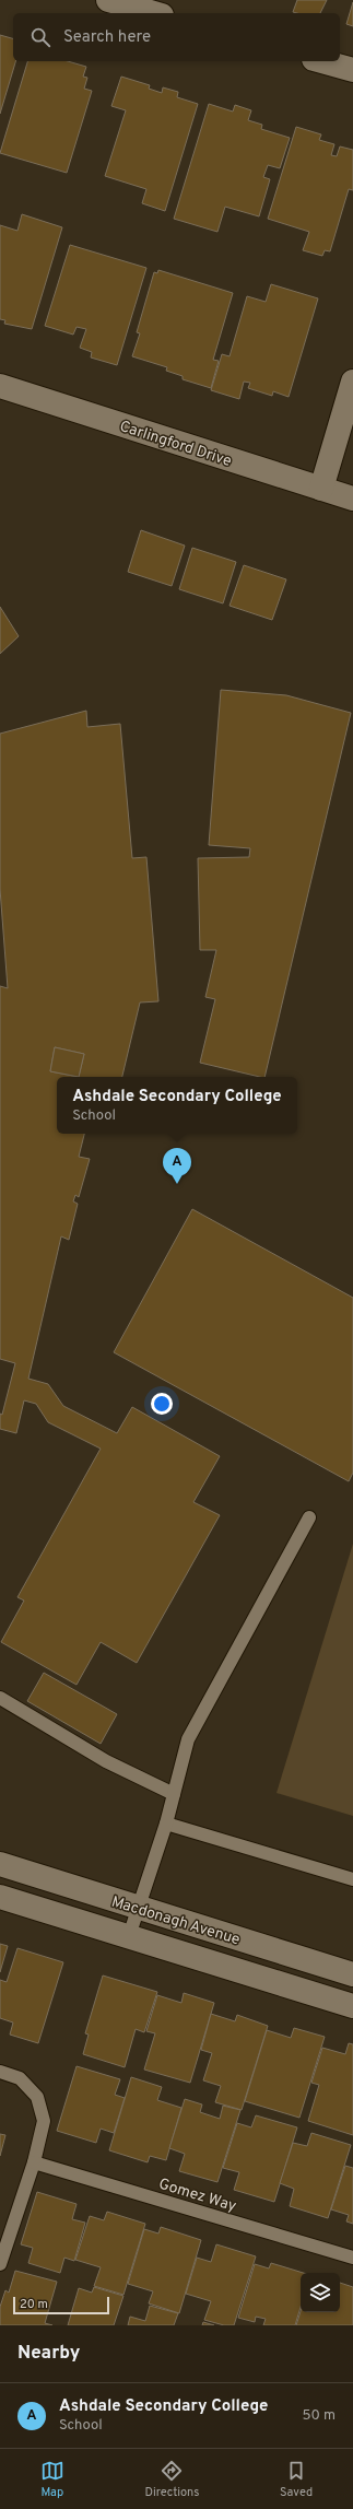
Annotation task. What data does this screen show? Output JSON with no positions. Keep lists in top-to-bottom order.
{
  "streets": {
    "street": ["Carlingford Drive", "Macdonagh Avenue"],
    "lane": ["Gomez Way"]
  },
  "scale_bar": "20 m",
  "page": {
    "search": "Search here",
    "popup": ["Ashdale Secondary College", "School"],
    "pins": "A",
    "scale": "20 m",
    "heading": "Nearby",
    "list": [
      {
        "mark": "A",
        "name": "Ashdale Secondary College",
        "note": "School",
        "value": "50 m"
      }
    ],
    "nav": ["Map", "Directions", "Saved"]
  }
}
